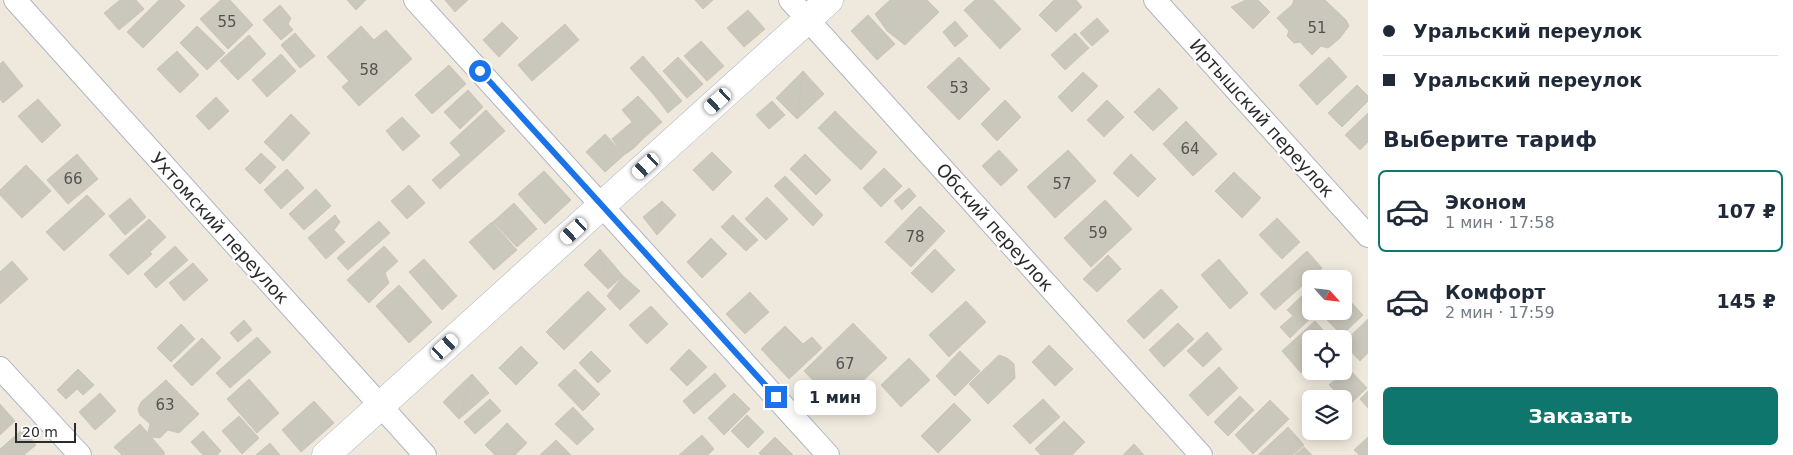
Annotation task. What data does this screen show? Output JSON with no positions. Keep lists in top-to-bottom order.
{
  "streets": {
    "street": ["Иртышский переулок", "Обский переулок", "Ухтомский переулок"]
  },
  "house_numbers": [
    "55",
    "51",
    "58",
    "53",
    "64",
    "66",
    "57",
    "59",
    "78",
    "67",
    "63"
  ],
  "scale_bar": "20 m",
  "north": "bottom right",
  "page": {
    "banner": ["Уральский переулок", "Уральский переулок"],
    "heading": "Выберите тариф",
    "list": [
      {
        "name": "Эконом",
        "note": "1 мин · 17:58",
        "value": "107 ₽"
      },
      {
        "name": "Комфорт",
        "note": "2 мин · 17:59",
        "value": "145 ₽"
      }
    ],
    "buttons": "Заказать",
    "bubble": "1 мин",
    "scale": "20 m"
  }
}
